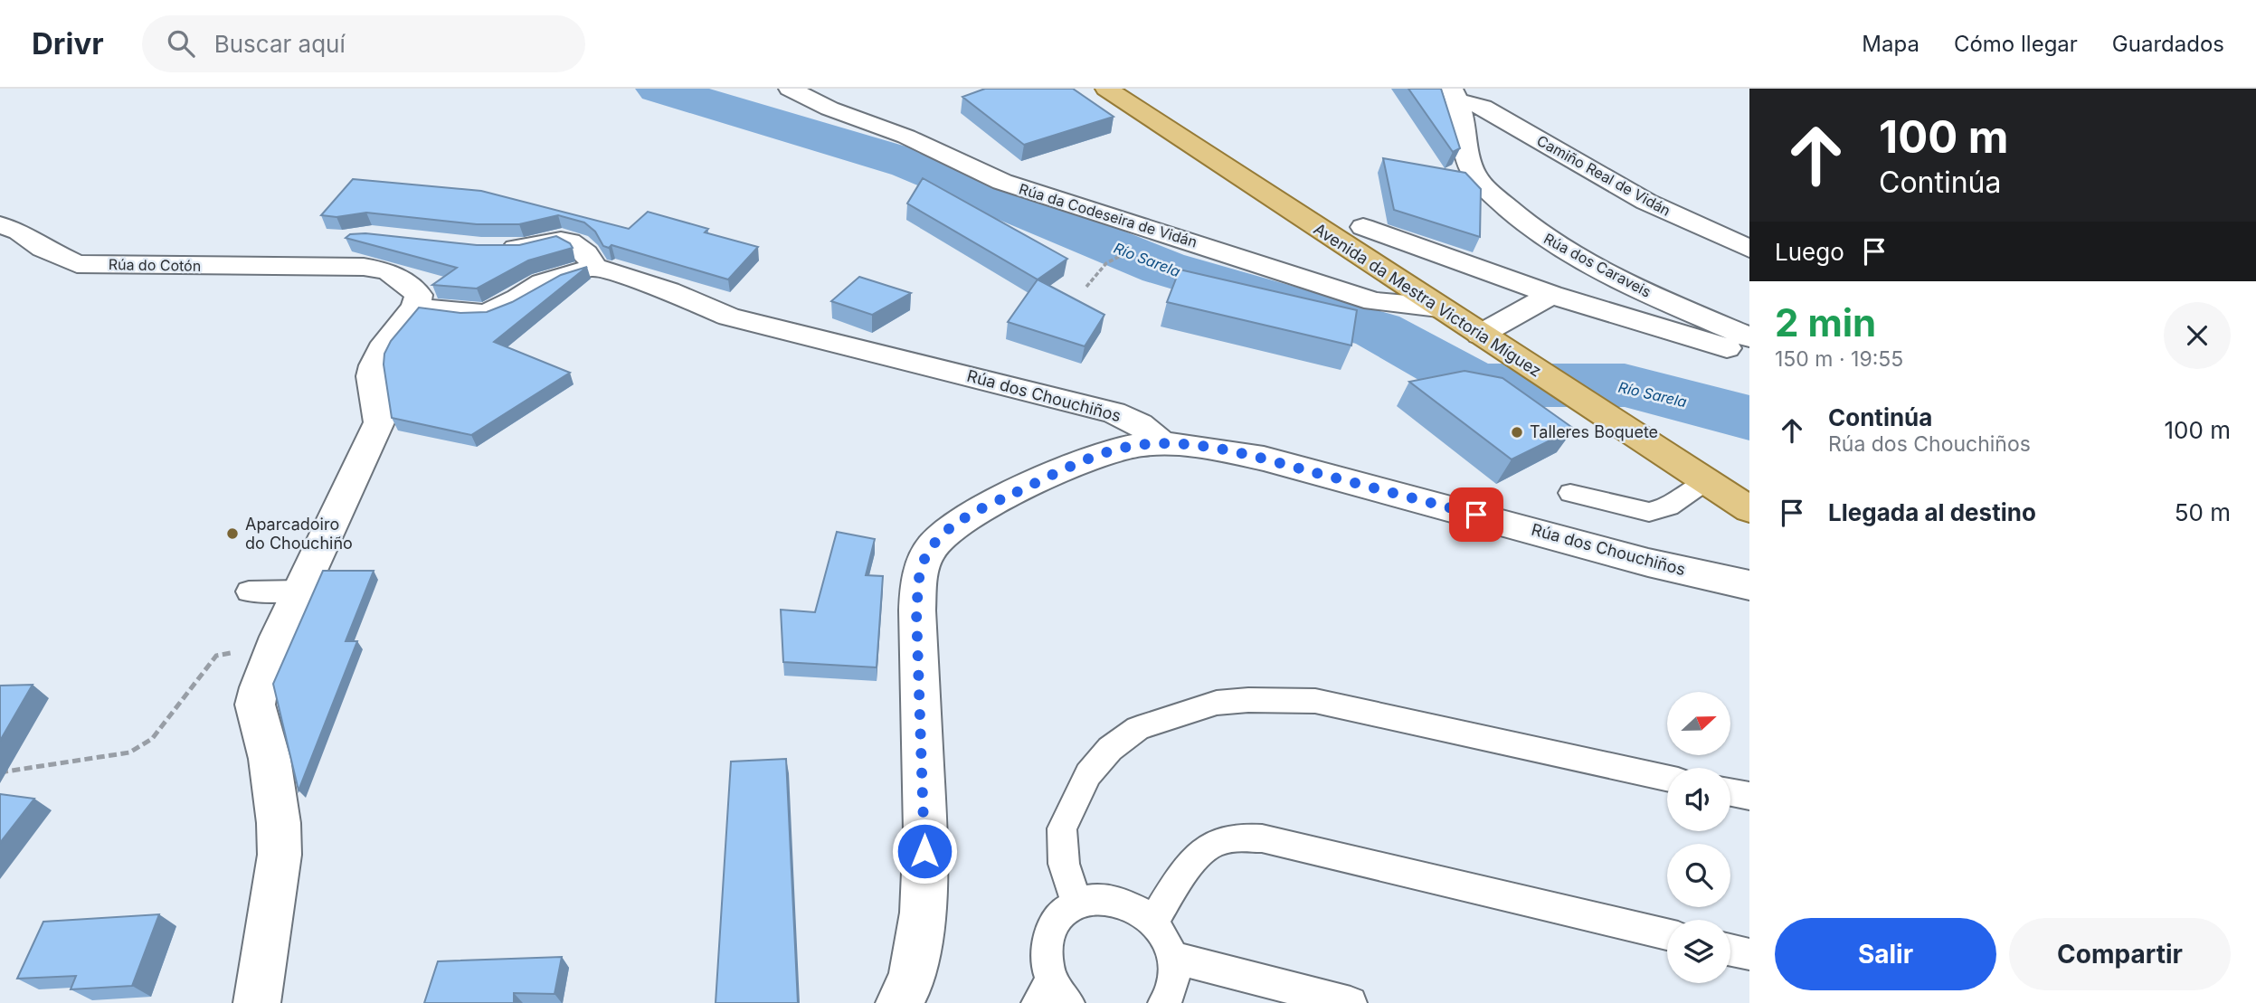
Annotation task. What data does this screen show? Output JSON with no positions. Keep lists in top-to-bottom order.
{
  "streets": {
    "main road": ["Avenida da Mestra Victoria Míguez"],
    "street": [
      "Camiño Real de Vidán",
      "Rúa da Codeseira de Vidán",
      "Rúa do Cotón",
      "Rúa dos Caraveis",
      "Rúa dos Chouchiños"
    ]
  },
  "crossings": [
    ["Camiño Real de Vidán", "Rúa dos Caraveis"],
    ["Rúa da Codeseira de Vidán", "Avenida da Mestra Victoria Míguez"]
  ],
  "water": ["Río Sarela"],
  "places": ["Talleres Boquete", "Aparcadoiro do Chouchiño"],
  "north": "right",
  "page": {
    "header": "Drivr",
    "search": "Buscar aquí",
    "nav": ["Mapa", "Cómo llegar", "Guardados"],
    "turn": ["100 m", "Continúa"],
    "then": "Luego",
    "heading": ["2 min", "150 m · 19:55"],
    "list": [
      {
        "name": "Continúa",
        "note": "Rúa dos Chouchiños",
        "value": "100 m"
      },
      {
        "name": "Llegada al destino",
        "value": "50 m"
      }
    ],
    "buttons": ["Salir", "Compartir"]
  }
}
